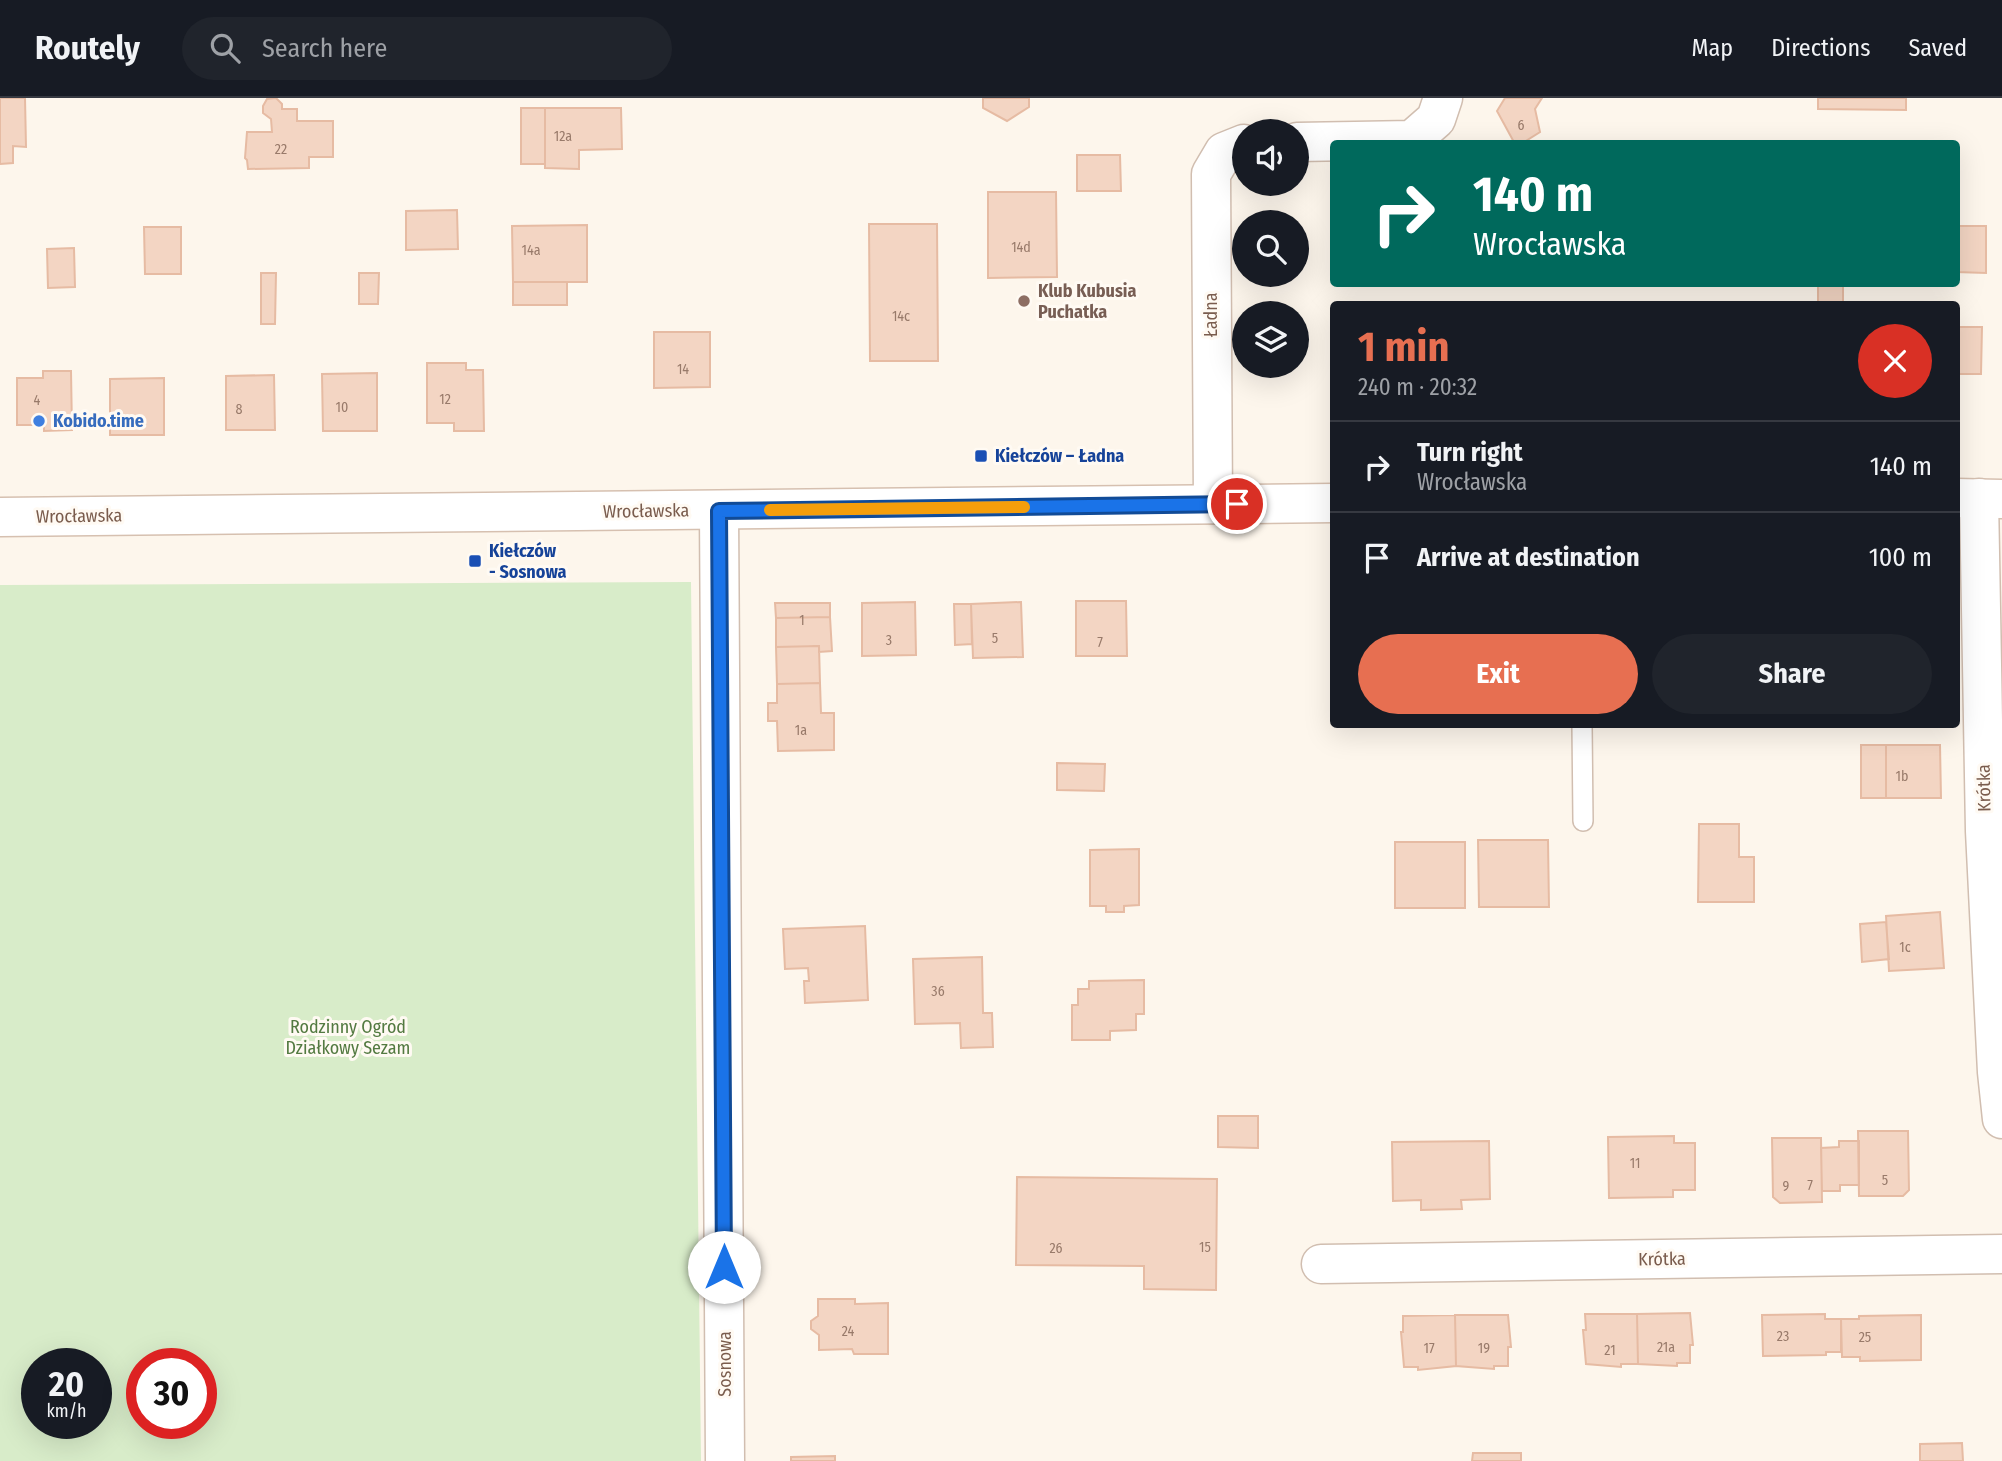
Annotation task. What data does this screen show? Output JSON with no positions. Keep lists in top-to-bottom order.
{
  "streets": {
    "street": [
      "Ładna",
      "Wrocławska",
      "Krótka",
      "Sosnowa"
    ]
  },
  "crossings": [
    ["Ładna", "Wrocławska"],
    ["Wrocławska", "Sosnowa"]
  ],
  "parks": ["Rodzinny Ogród Działkowy Sezam"],
  "places": {
    "other": ["Klub Kubusia Puchatka", "Kobido.time"],
    "transit": ["Kiełczów – Ładna", "Kiełczów - Sosnowa"]
  },
  "house_numbers": [
    "6",
    "12a",
    "22",
    "14d",
    "14a",
    "14c",
    "14",
    "12",
    "4",
    "10",
    "8",
    "1",
    "5",
    "3",
    "7",
    "1a",
    "1b",
    "1c",
    "36",
    "11",
    "5",
    "7",
    "9",
    "15",
    "26",
    "24",
    "23",
    "25",
    "21a",
    "17",
    "19",
    "21"
  ],
  "page": {
    "header": "Routely",
    "search": "Search here",
    "nav": ["Map", "Directions", "Saved"],
    "turn": ["140 m", "Wrocławska"],
    "heading": ["1 min", "240 m · 20:32"],
    "list": [
      {
        "name": "Turn right",
        "note": "Wrocławska",
        "value": "140 m"
      },
      {
        "name": "Arrive at destination",
        "value": "100 m"
      }
    ],
    "buttons": ["Exit", "Share"],
    "speed": "20 km/h",
    "limit": "30"
  }
}
